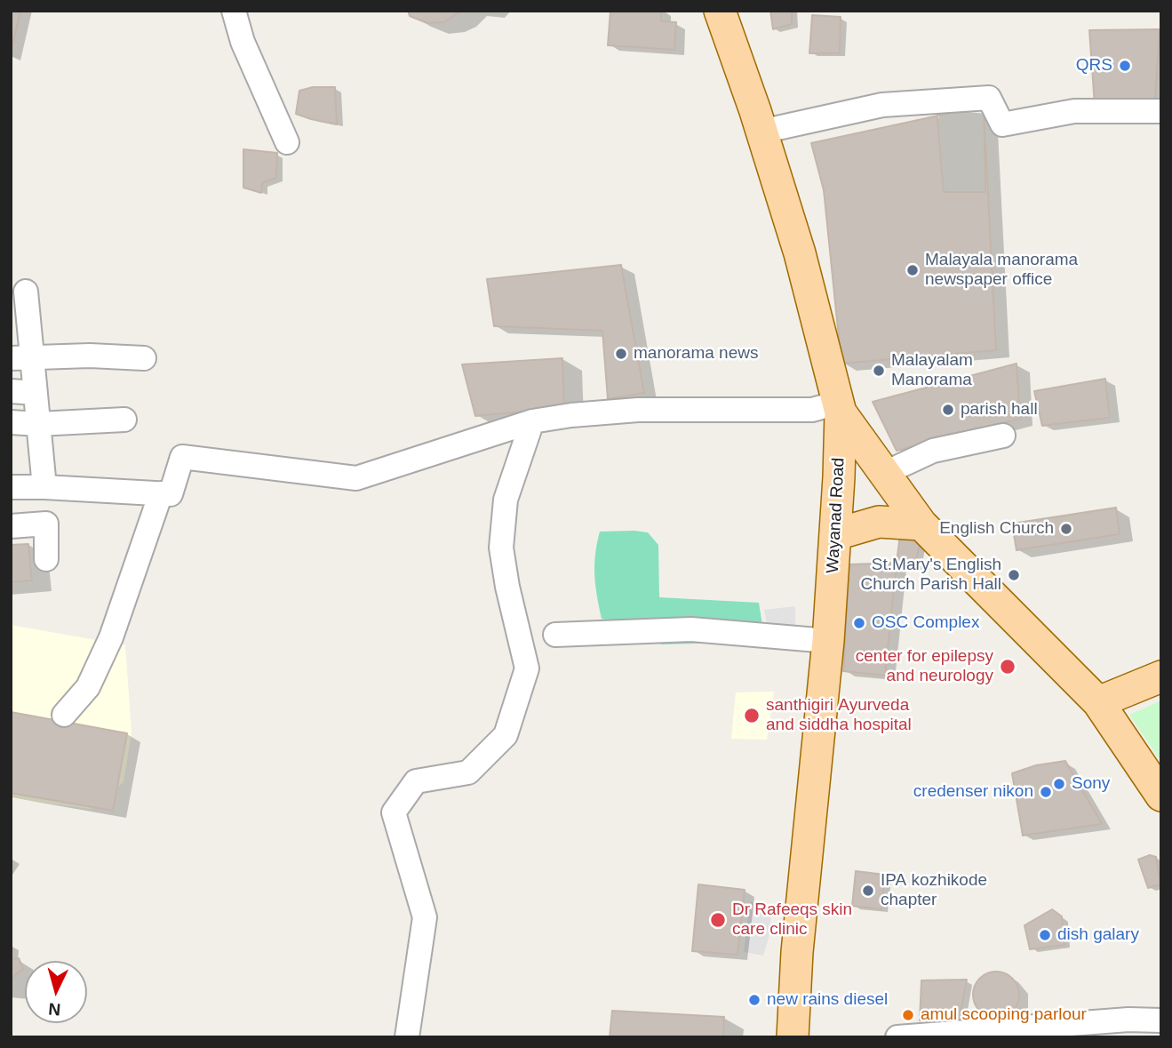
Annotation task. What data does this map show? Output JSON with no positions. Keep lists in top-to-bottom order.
{
  "streets": {
    "main road": ["Wayanad Road"]
  },
  "places": [
    "QRS",
    "Malayala manorama newspaper office",
    "manorama news",
    "Malayalam Manorama",
    "parish hall",
    "English Church",
    "St.Mary's English Church Parish Hall",
    "OSC Complex",
    "center for epilepsy and neurology",
    "santhigiri Ayurveda and siddha hospital",
    "Sony",
    "credenser nikon",
    "IPA kozhikode chapter",
    "Dr Rafeeqs skin care clinic",
    "dish galary",
    "new rains diesel",
    "amul scooping parlour"
  ],
  "north": "bottom"
}
